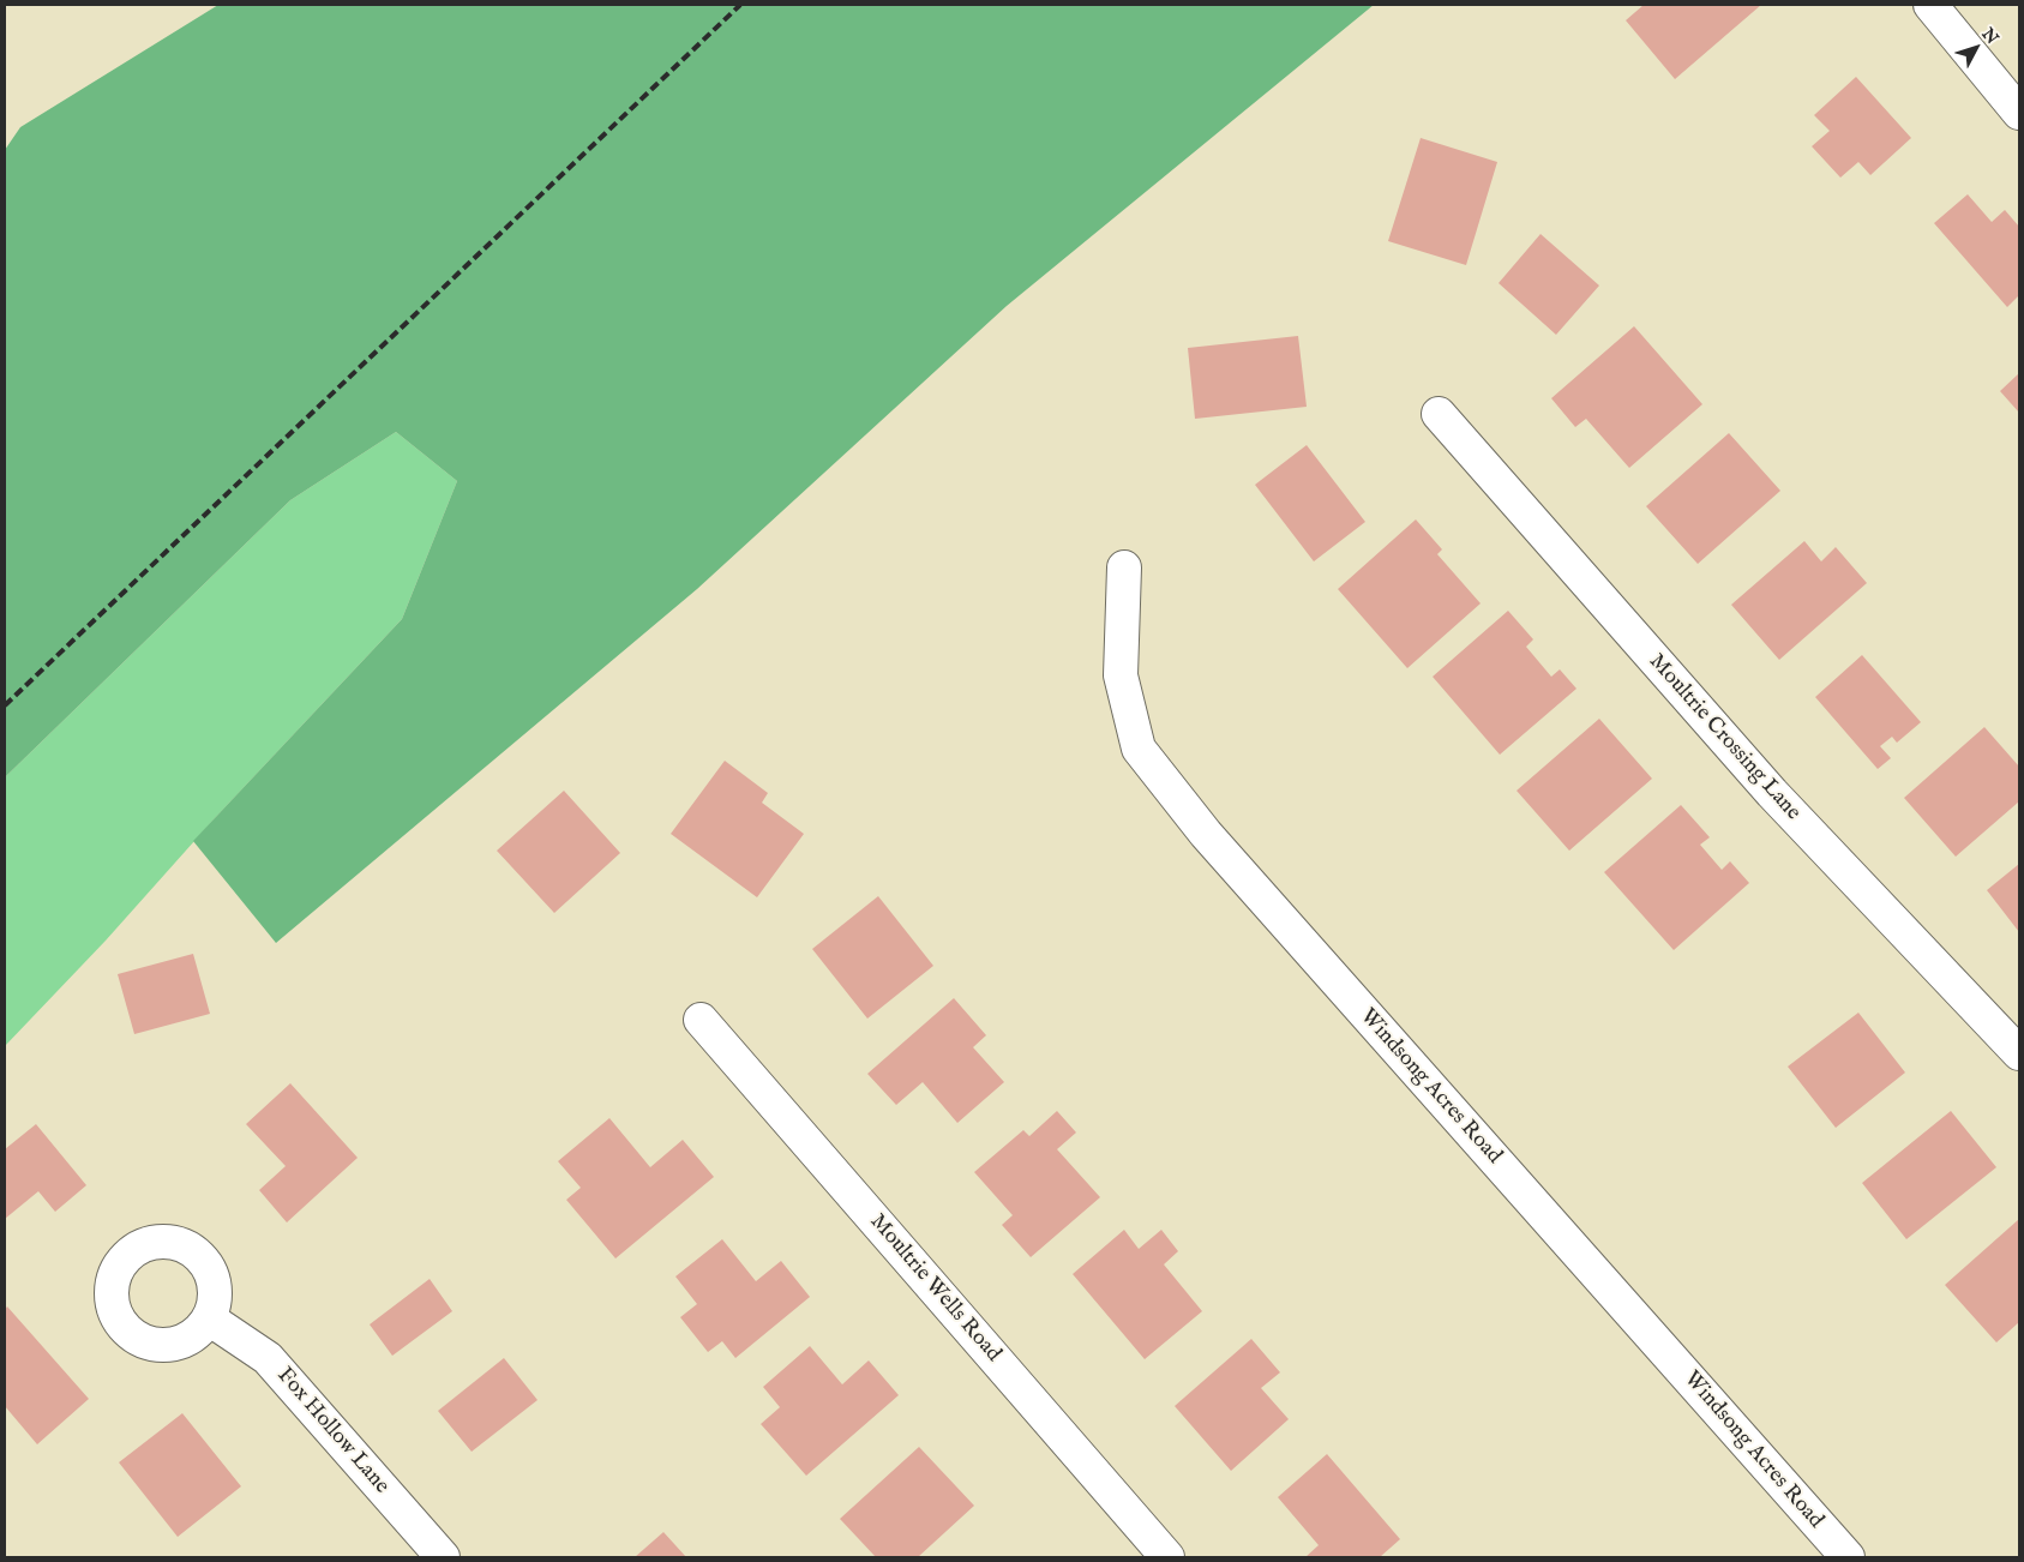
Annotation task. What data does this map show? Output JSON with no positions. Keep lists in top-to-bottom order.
{
  "streets": {
    "street": [
      "Moultrie Crossing Lane",
      "Windsong Acres Road",
      "Moultrie Wells Road",
      "Fox Hollow Lane"
    ]
  },
  "north": "top right"
}
